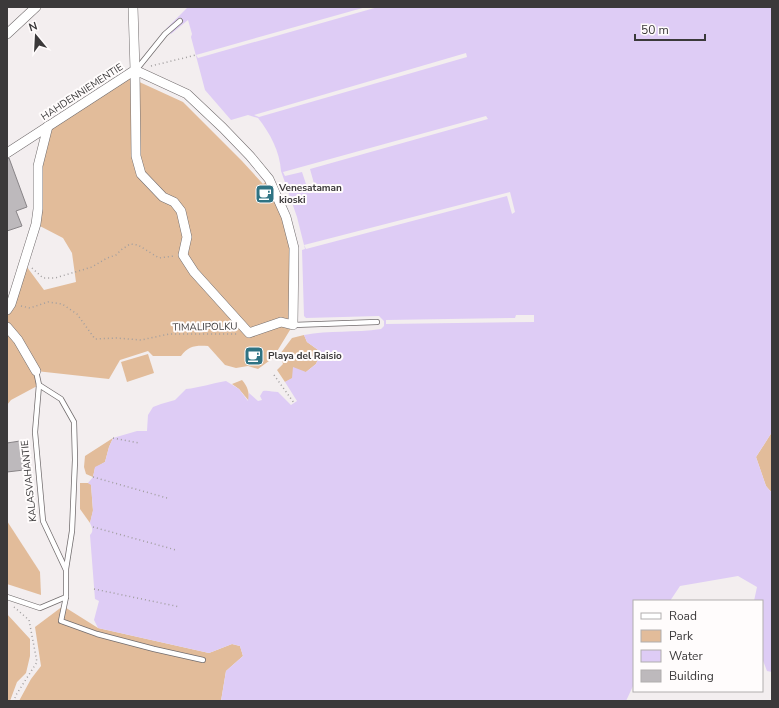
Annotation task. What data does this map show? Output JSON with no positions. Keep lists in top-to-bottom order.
{
  "streets": {
    "street": ["HAHDENNIEMENTIE", "KALASVAHANTIE"],
    "path": ["TIMALIPOLKU"]
  },
  "places": {
    "cafe": ["Venesataman kioski", "Playa del Raisio"]
  },
  "legend": [
    "Road",
    "Park",
    "Water",
    "Building"
  ],
  "scale_bar": "50 m",
  "north": "top"
}
